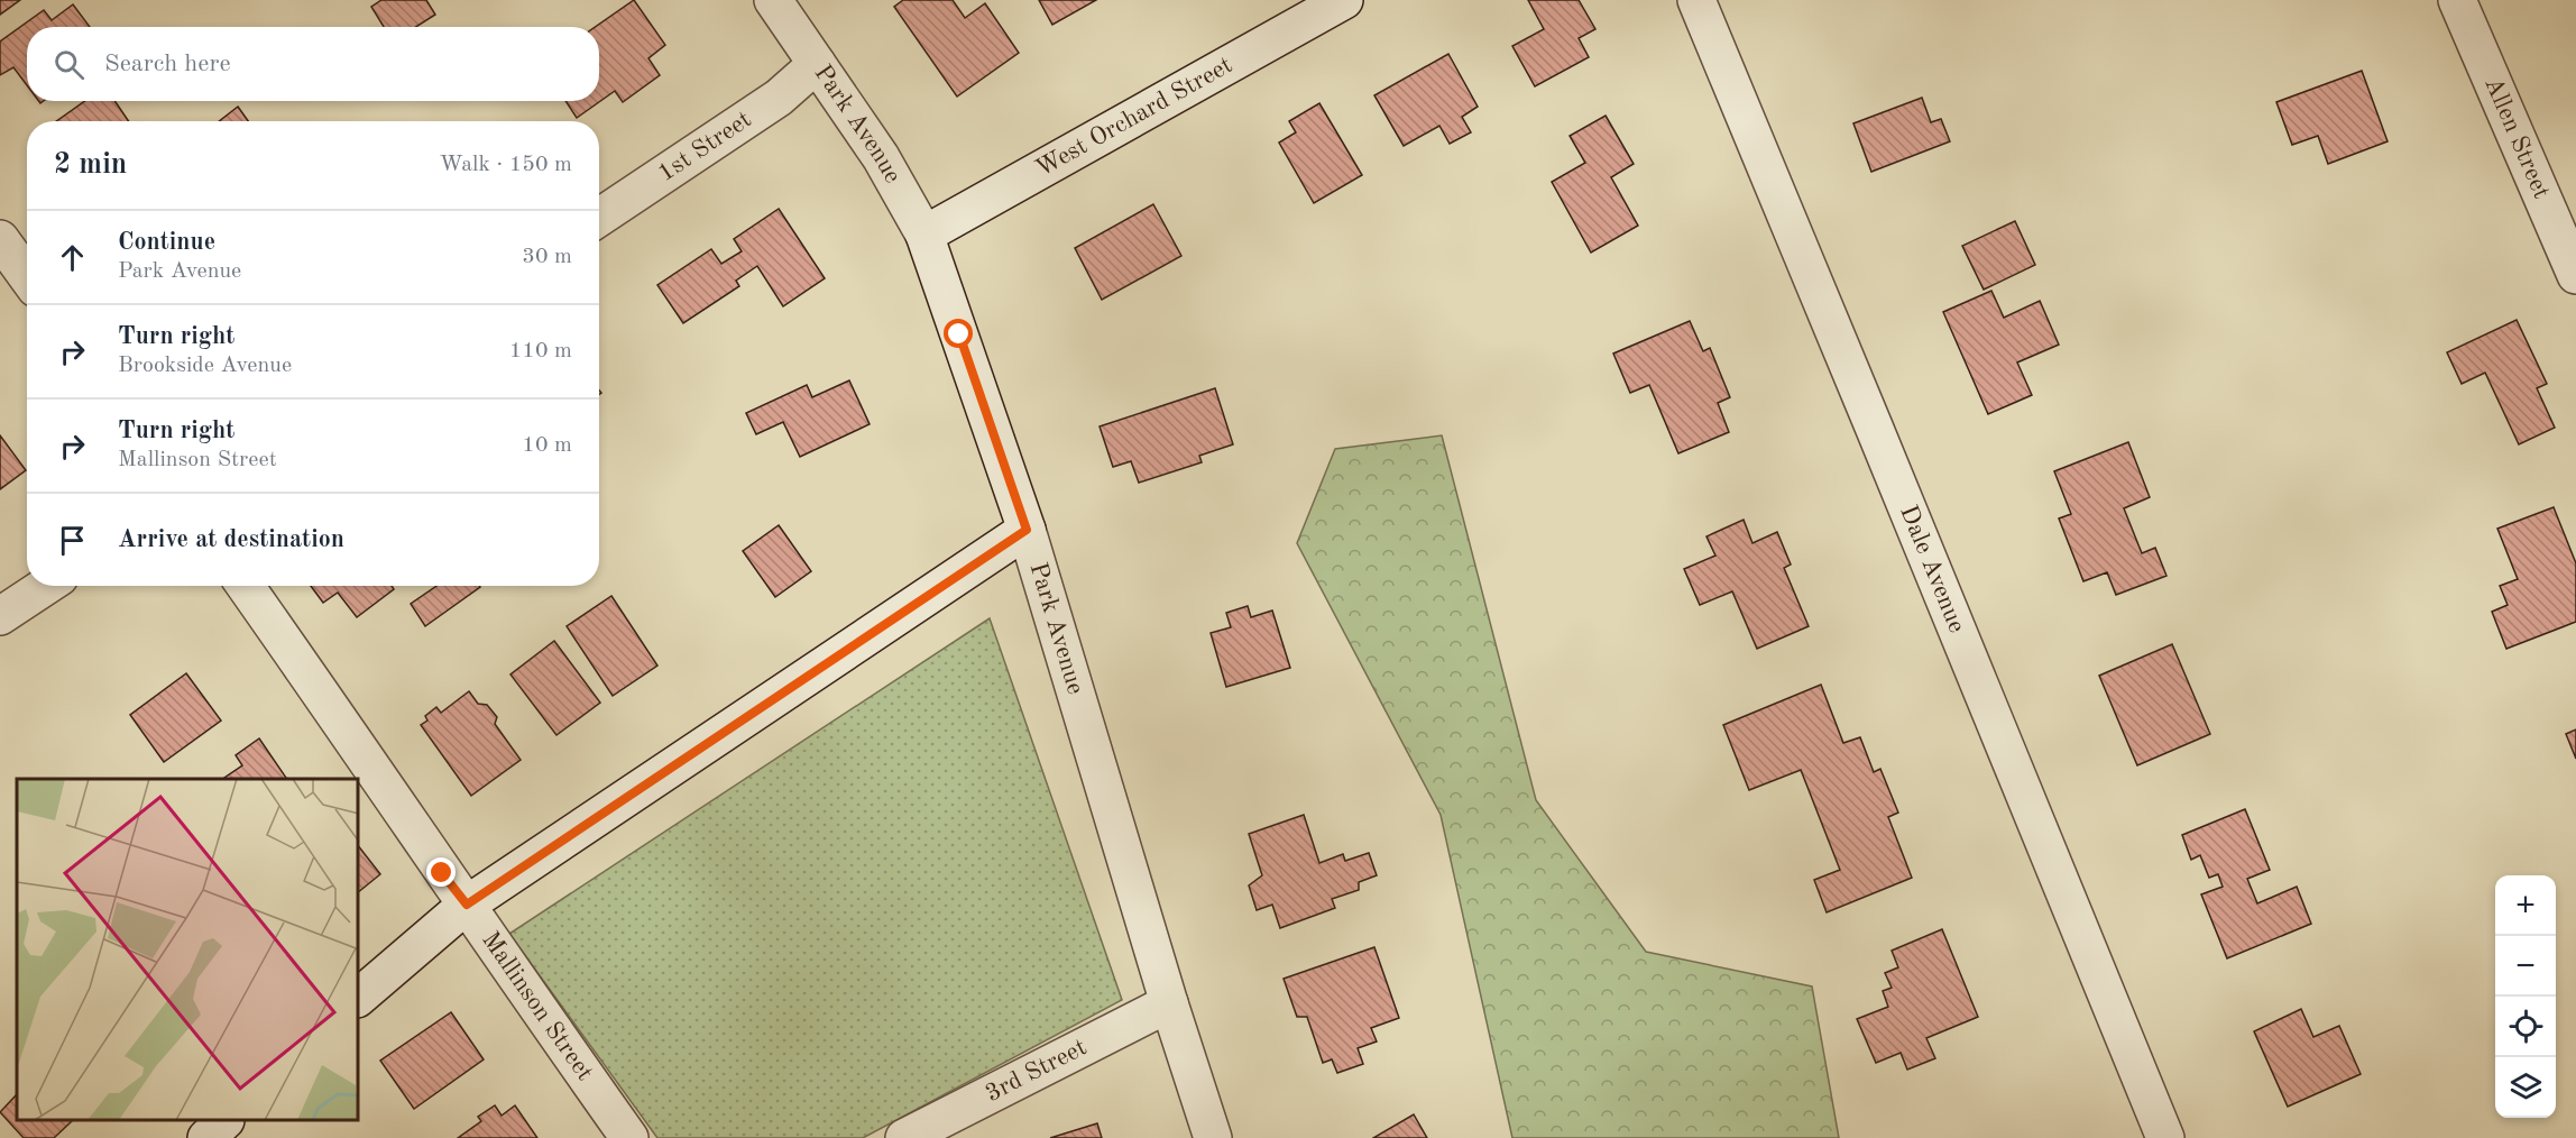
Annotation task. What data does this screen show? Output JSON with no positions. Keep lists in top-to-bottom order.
{
  "streets": {
    "street": [
      "West Orchard Street",
      "Park Avenue",
      "Allen Street",
      "1st Street",
      "Dale Avenue",
      "Mallinson Street",
      "3rd Street"
    ]
  },
  "crossings": [
    ["West Orchard Street", "Park Avenue"],
    ["Park Avenue", "1st Street"],
    ["Park Avenue", "3rd Street"]
  ],
  "page": {
    "search": "Search here",
    "heading": ["2 min", "Walk · 150 m"],
    "list": [
      ["Continue", "Park Avenue", "30 m"],
      ["Turn right", "Brookside Avenue", "110 m"],
      ["Turn right", "Mallinson Street", "10 m"],
      "Arrive at destination"
    ],
    "map_buttons": ["+", "−"]
  }
}
